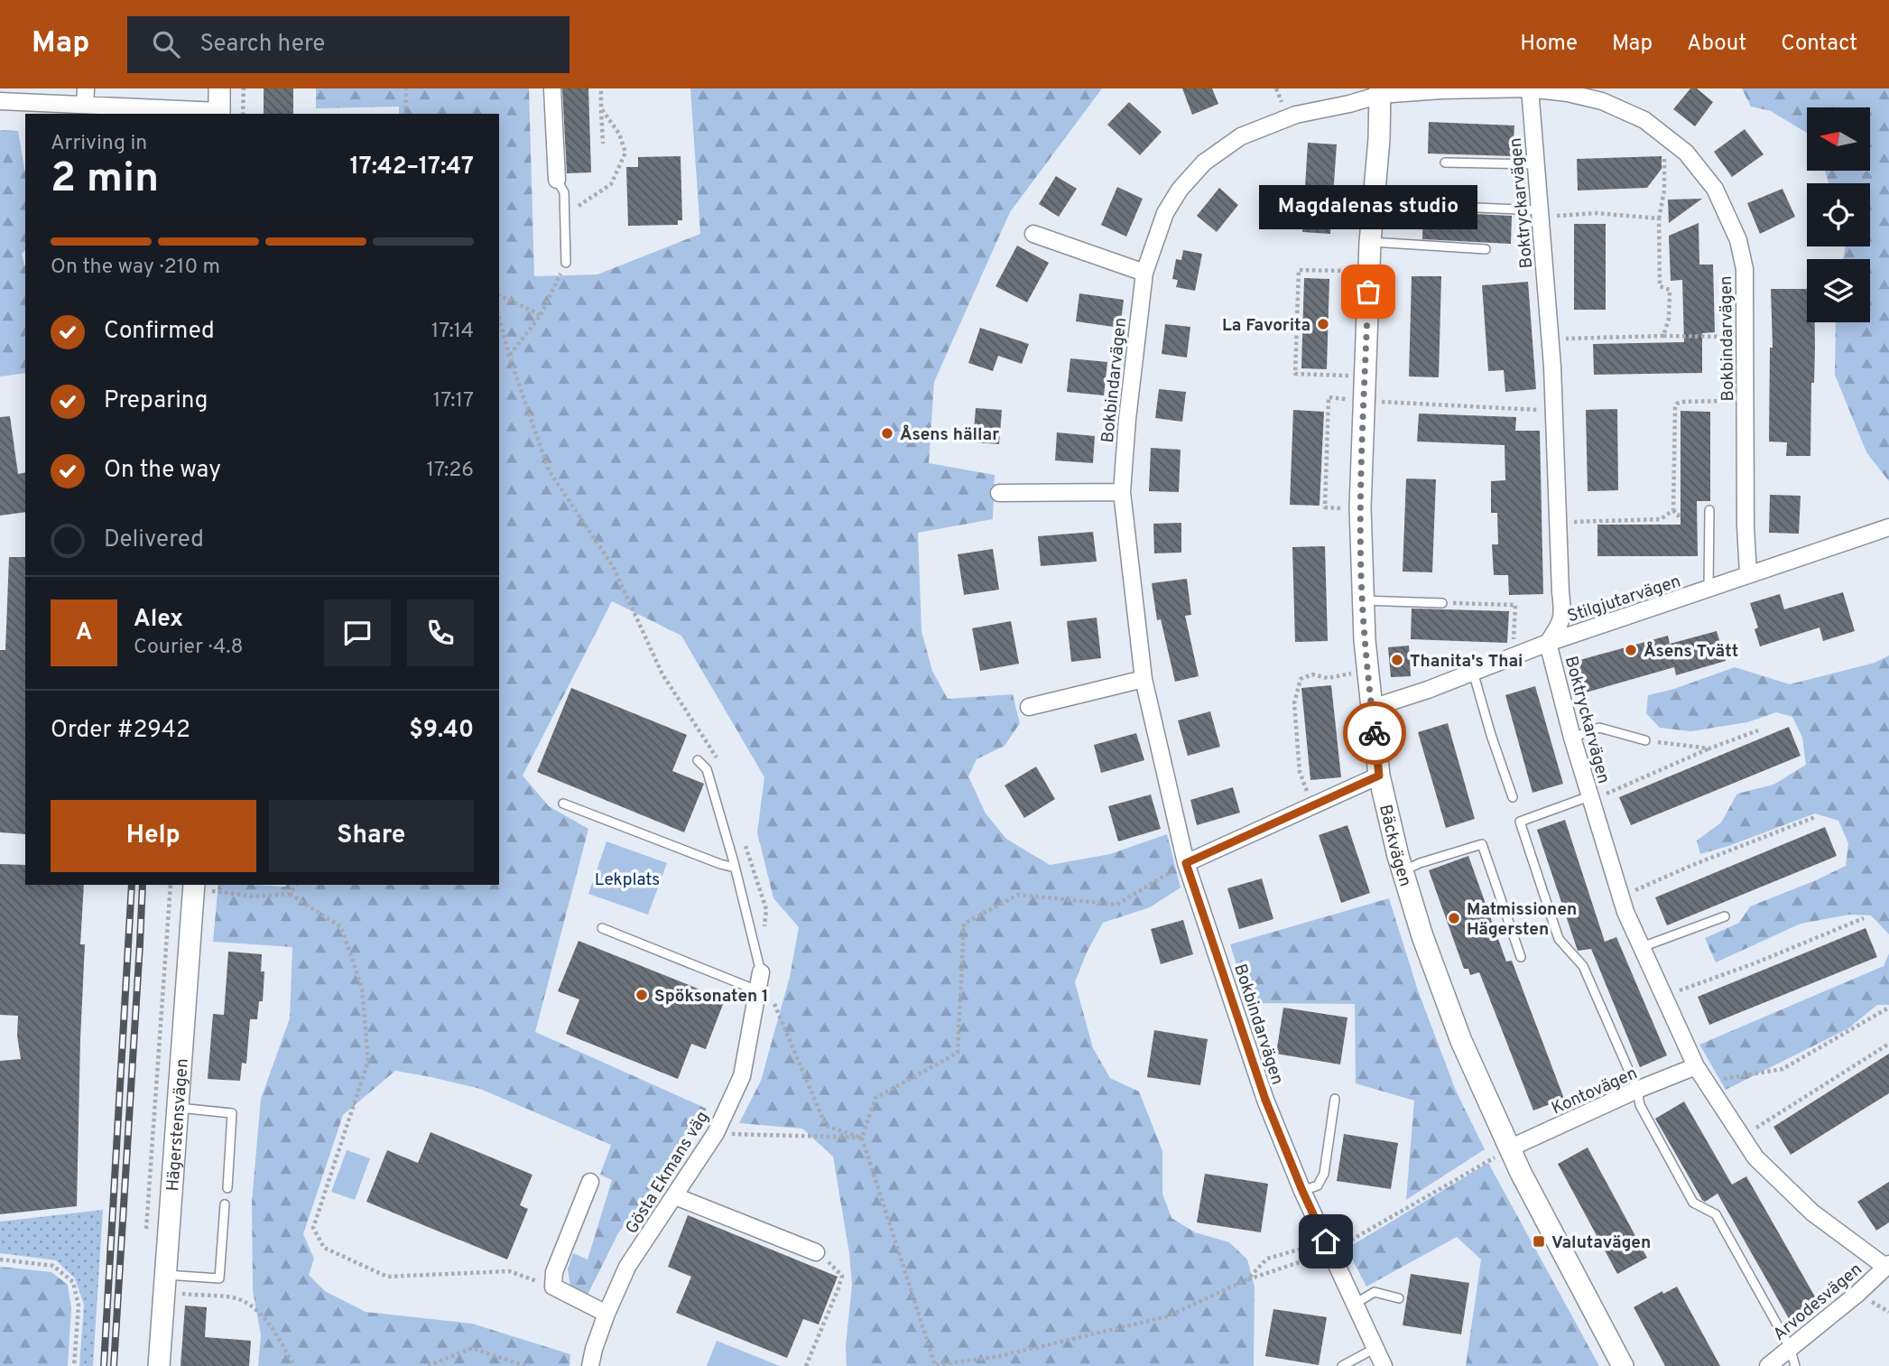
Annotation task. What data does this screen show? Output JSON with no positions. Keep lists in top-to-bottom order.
{
  "streets": {
    "street": [
      "Boktryckarvägen",
      "Bokbindarvägen",
      "Stilgjutarvägen",
      "Bäckvägen",
      "Kontovägen",
      "Hägerstensvägen",
      "Gösta Ekmans väg",
      "Arvodesvägen"
    ]
  },
  "crossings": [
    ["Boktryckarvägen", "Bokbindarvägen"],
    ["Boktryckarvägen", "Stilgjutarvägen"],
    ["Boktryckarvägen", "Kontovägen"],
    ["Boktryckarvägen", "Arvodesvägen"],
    ["Bokbindarvägen", "Stilgjutarvägen"],
    ["Bokbindarvägen", "Bäckvägen"],
    ["Stilgjutarvägen", "Bäckvägen"],
    ["Bäckvägen", "Kontovägen"]
  ],
  "parks": ["Lekplats"],
  "places": {
    "other": [
      "Magdalenas studio",
      "La Favorita",
      "Åsens hällar",
      "Åsens Tvätt",
      "Thanita's Thai",
      "Matmissionen Hägersten",
      "Spöksonaten 1"
    ],
    "transit": ["Valutavägen"]
  },
  "north": "left",
  "page": {
    "header": "Map",
    "search": "Search here",
    "nav": [
      "Home",
      "Map",
      "About",
      "Contact"
    ],
    "heading": ["2 min", "Arriving in", "17:42–17:47"],
    "panel": [
      "Alex",
      "Courier · 4.8",
      "Order #2942",
      "$9.40"
    ],
    "bubble": "Magdalenas studio",
    "bar": "On the way · 210 m",
    "list": [
      ["Confirmed", "17:14"],
      ["Preparing", "17:17"],
      ["On the way", "17:26"],
      "Delivered"
    ],
    "round": "A",
    "buttons": ["Help", "Share"]
  }
}
